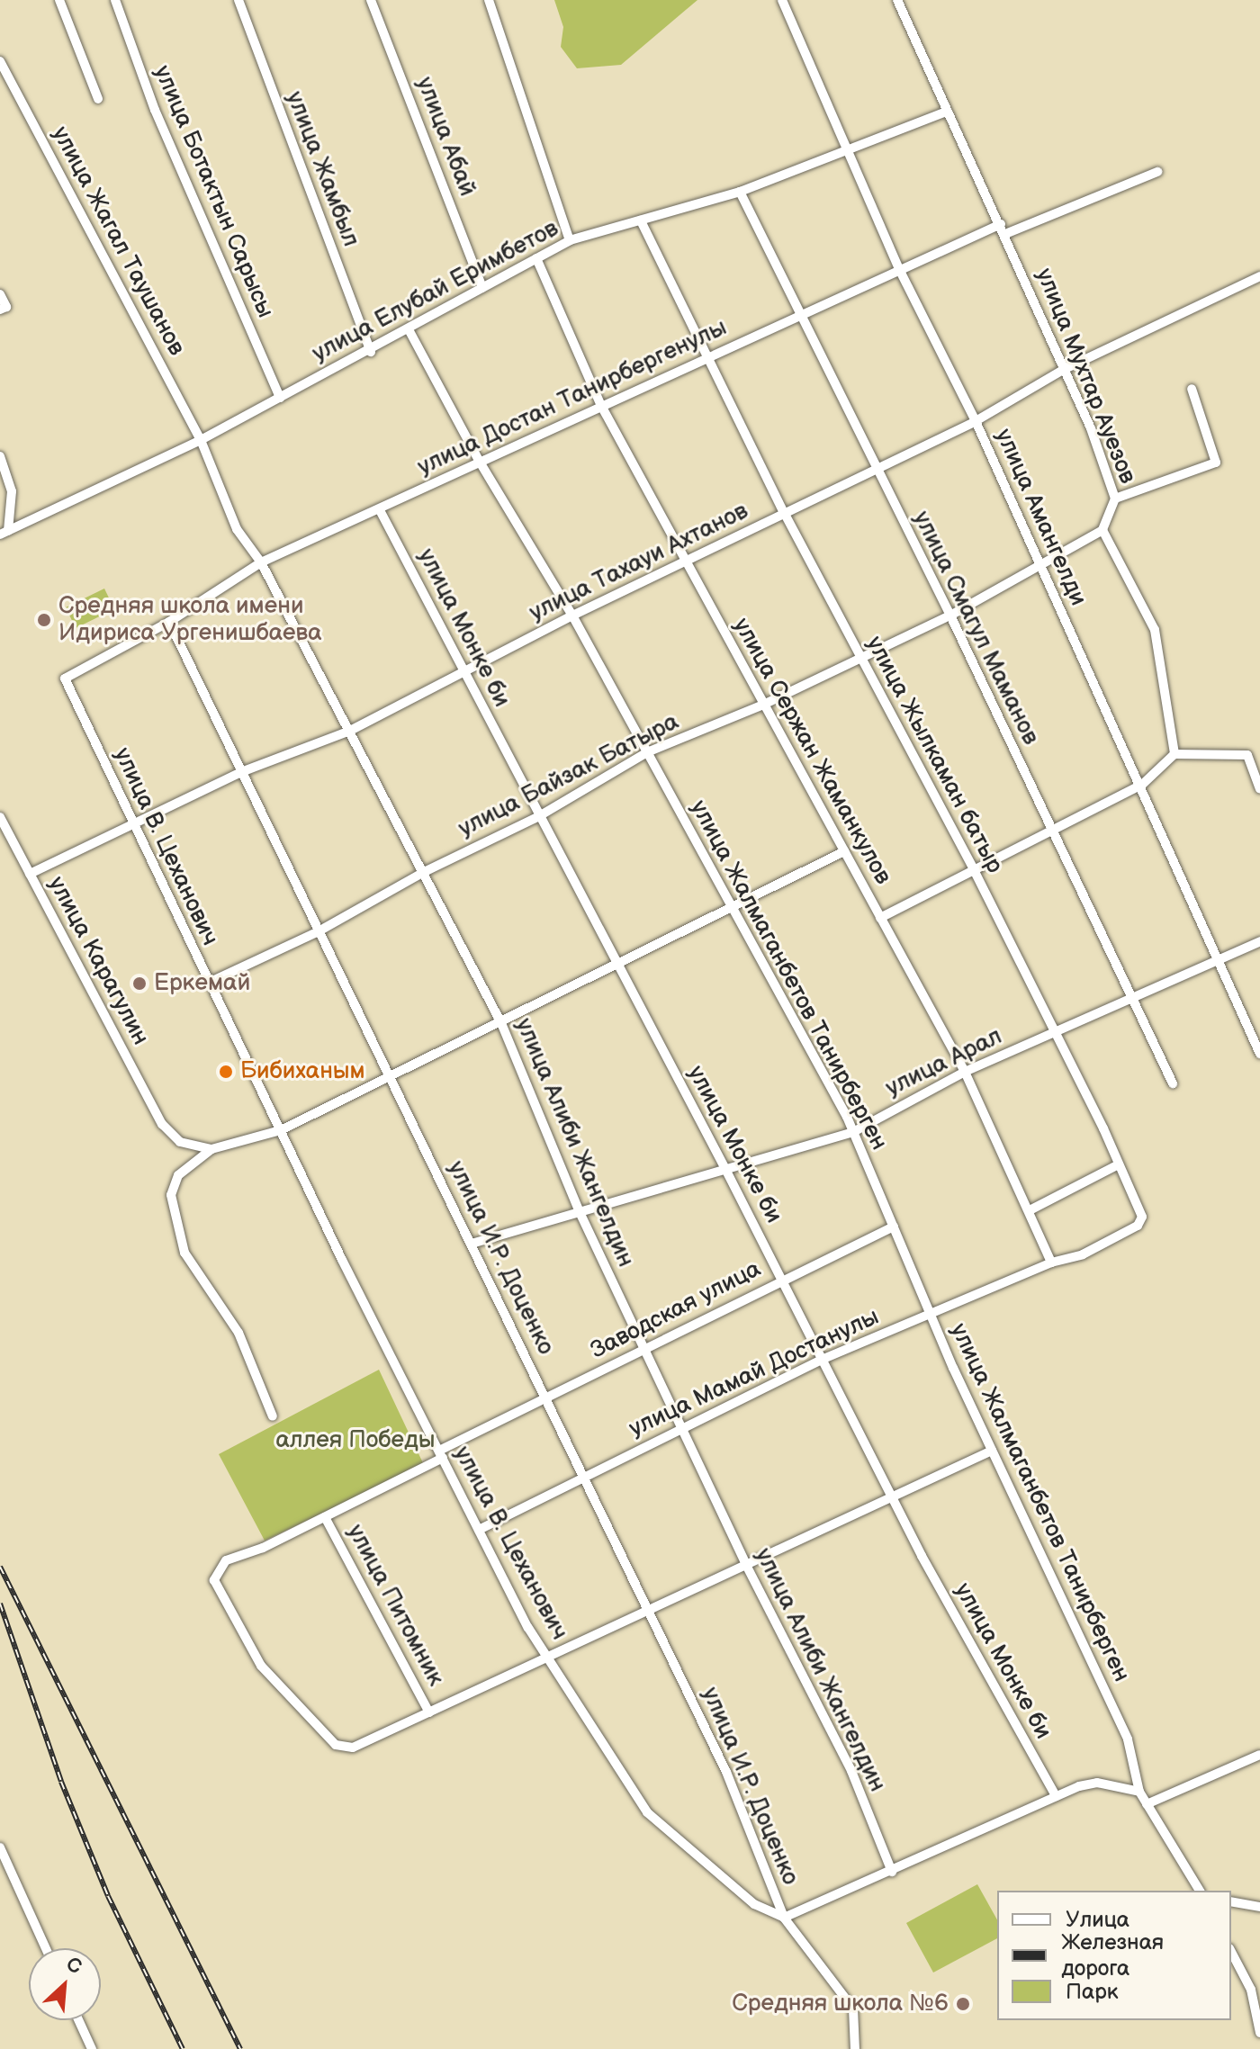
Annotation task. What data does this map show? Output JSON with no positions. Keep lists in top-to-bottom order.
{
  "streets": {
    "street": [
      "улица Абай",
      "улица Жамбыл",
      "улица Ботактын Сарысы",
      "улица Жагал Таушанов",
      "улица Елубай Еримбетов",
      "улица Мухтар Ауезов",
      "улица Достан Танирбергенулы",
      "улица Амангелди",
      "улица Тахауи Ахтанов",
      "улица Монке би",
      "улица Смагул Маманов",
      "улица Сержан Жаманкулов",
      "улица Жылкаман батыр",
      "улица Байзак Батыра",
      "улица В. Цеханович",
      "улица Карагулин",
      "улица Жалмаганбетов Танирберген",
      "улица Арал",
      "улица Алиби Жангелдин",
      "улица И.Р. Доценко",
      "Заводская улица",
      "улица Мамай Достанулы",
      "улица Питомник"
    ]
  },
  "crossings": [
    ["улица Абай", "улица Елубай Еримбетов"],
    ["улица Жамбыл", "улица Елубай Еримбетов"],
    ["улица Ботактын Сарысы", "улица Елубай Еримбетов"],
    ["улица Жагал Таушанов", "улица Елубай Еримбетов"],
    ["улица Жагал Таушанов", "улица Алиби Жангелдин"],
    ["улица Елубай Еримбетов", "улица Мухтар Ауезов"],
    ["улица Елубай Еримбетов", "улица Амангелди"],
    ["улица Елубай Еримбетов", "улица Смагул Маманов"],
    ["улица Елубай Еримбетов", "улица Сержан Жаманкулов"],
    ["улица Елубай Еримбетов", "улица Жылкаман батыр"],
    ["улица Елубай Еримбетов", "улица Жалмаганбетов Танирберген"],
    ["улица Елубай Еримбетов", "улица Алиби Жангелдин"],
    ["улица Мухтар Ауезов", "улица Достан Танирбергенулы"],
    ["улица Мухтар Ауезов", "улица Тахауи Ахтанов"],
    ["улица Мухтар Ауезов", "улица Байзак Батыра"],
    ["улица Достан Танирбергенулы", "улица Амангелди"],
    ["улица Достан Танирбергенулы", "улица Монке би"],
    ["улица Достан Танирбергенулы", "улица Смагул Маманов"],
    ["улица Достан Танирбергенулы", "улица Сержан Жаманкулов"],
    ["улица Достан Танирбергенулы", "улица Жылкаман батыр"],
    ["улица Достан Танирбергенулы", "улица В. Цеханович"],
    ["улица Достан Танирбергенулы", "улица Жалмаганбетов Танирберген"],
    ["улица Достан Танирбергенулы", "улица Алиби Жангелдин"],
    ["улица Достан Танирбергенулы", "улица И.Р. Доценко"],
    ["улица Амангелди", "улица Тахауи Ахтанов"],
    ["улица Амангелди", "улица Байзак Батыра"],
    ["улица Амангелди", "улица Арал"],
    ["улица Тахауи Ахтанов", "улица Монке би"],
    ["улица Тахауи Ахтанов", "улица Смагул Маманов"],
    ["улица Тахауи Ахтанов", "улица Сержан Жаманкулов"],
    ["улица Тахауи Ахтанов", "улица Жылкаман батыр"],
    ["улица Тахауи Ахтанов", "улица В. Цеханович"],
    ["улица Тахауи Ахтанов", "улица Карагулин"],
    ["улица Тахауи Ахтанов", "улица Жалмаганбетов Танирберген"],
    ["улица Тахауи Ахтанов", "улица Алиби Жангелдин"],
    ["улица Тахауи Ахтанов", "улица И.Р. Доценко"],
    ["улица Монке би", "улица Байзак Батыра"],
    ["улица Монке би", "улица Арал"],
    ["улица Монке би", "Заводская улица"],
    ["улица Монке би", "улица Мамай Достанулы"],
    ["улица Смагул Маманов", "улица Байзак Батыра"],
    ["улица Смагул Маманов", "улица Арал"],
    ["улица Сержан Жаманкулов", "улица Жылкаман батыр"],
    ["улица Сержан Жаманкулов", "улица Байзак Батыра"],
    ["улица Сержан Жаманкулов", "улица Арал"],
    ["улица Сержан Жаманкулов", "улица Мамай Достанулы"],
    ["улица Жылкаман батыр", "улица Байзак Батыра"],
    ["улица Жылкаман батыр", "улица Арал"],
    ["улица Жылкаман батыр", "улица Мамай Достанулы"],
    ["улица Байзак Батыра", "улица В. Цеханович"],
    ["улица Байзак Батыра", "улица Жалмаганбетов Танирберген"],
    ["улица Байзак Батыра", "улица Алиби Жангелдин"],
    ["улица Байзак Батыра", "улица И.Р. Доценко"],
    ["улица В. Цеханович", "улица И.Р. Доценко"],
    ["улица В. Цеханович", "Заводская улица"],
    ["улица В. Цеханович", "улица Мамай Достанулы"],
    ["улица Жалмаганбетов Танирберген", "улица Арал"],
    ["улица Жалмаганбетов Танирберген", "Заводская улица"],
    ["улица Жалмаганбетов Танирберген", "улица Мамай Достанулы"],
    ["улица Арал", "улица Алиби Жангелдин"],
    ["улица Арал", "улица И.Р. Доценко"],
    ["улица Алиби Жангелдин", "Заводская улица"],
    ["улица Алиби Жангелдин", "улица Мамай Достанулы"],
    ["улица И.Р. Доценко", "Заводская улица"],
    ["улица И.Р. Доценко", "улица Мамай Достанулы"],
    ["Заводская улица", "улица Питомник"]
  ],
  "parks": ["аллея Победы"],
  "places": [
    "Средняя школа имени Идириса Ургенишбаева",
    "Еркемай",
    "Бибиханым",
    "Средняя школа №6"
  ],
  "legend": ["Улица", "Железная дорога", "Парк"],
  "north": "top right"
}
